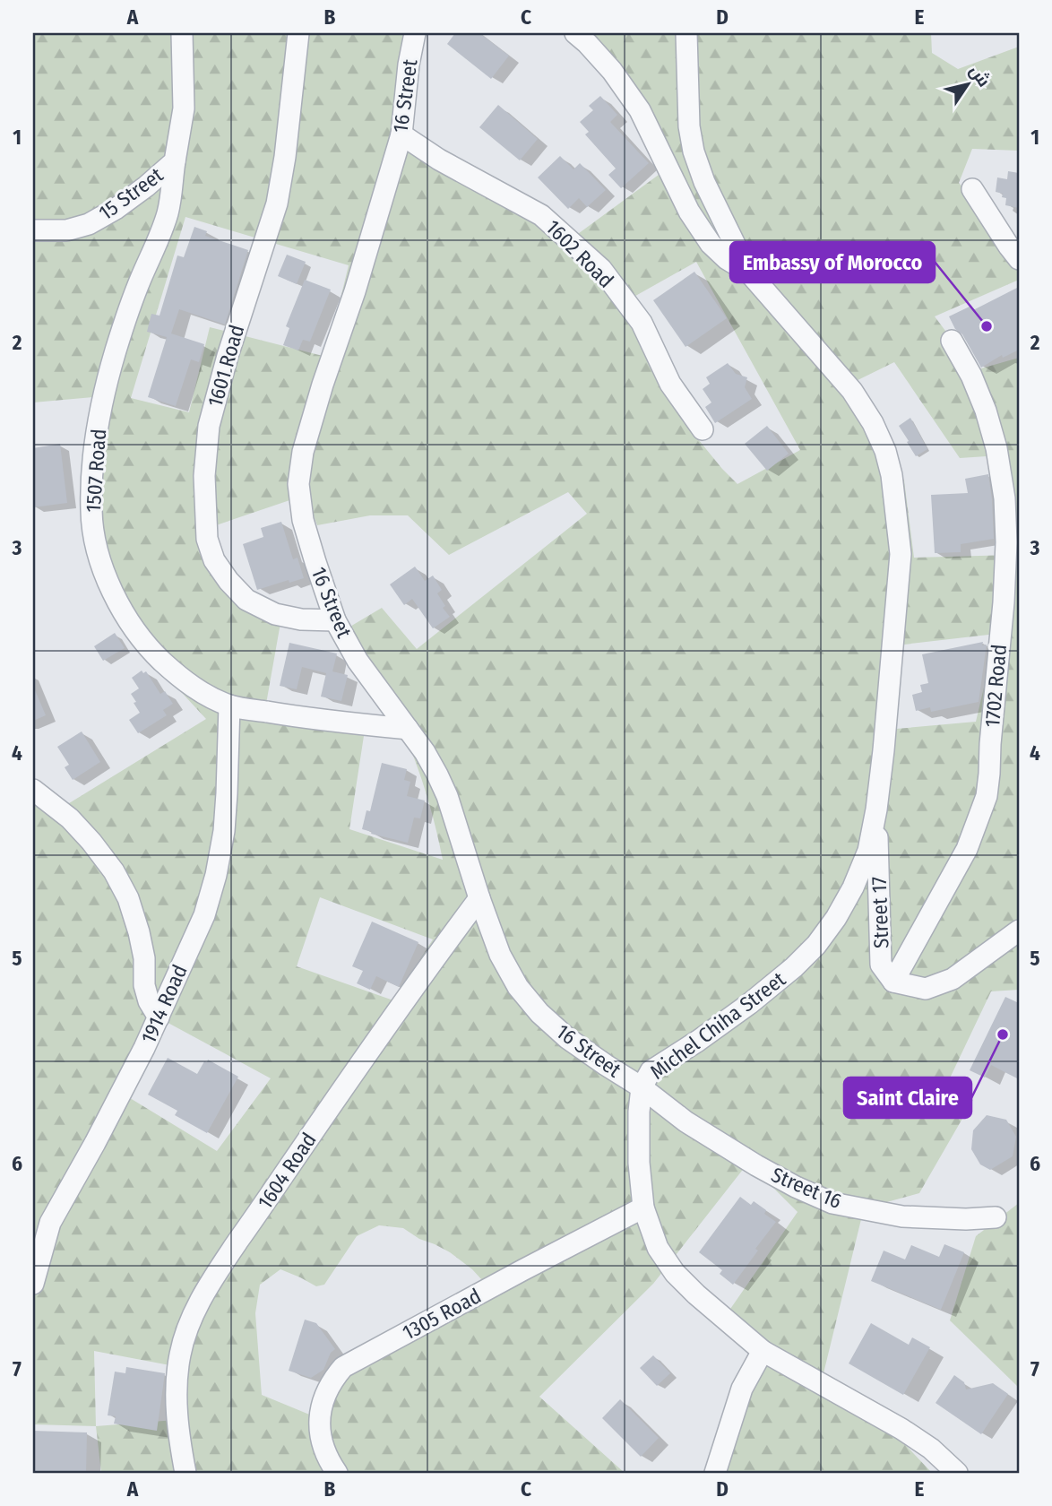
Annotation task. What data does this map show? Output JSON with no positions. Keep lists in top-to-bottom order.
{
  "streets": {
    "street": [
      "16 Street",
      "15 Street",
      "1602 Road",
      "1601 Road",
      "1507 Road",
      "1702 Road",
      "Street 17",
      "1914 Road",
      "Michel Chiha Street",
      "1604 Road",
      "Street 16",
      "1305 Road"
    ]
  },
  "crossings": [
    ["16 Street", "1602 Road"],
    ["16 Street", "1601 Road"],
    ["16 Street", "1507 Road"],
    ["16 Street", "Michel Chiha Street"],
    ["16 Street", "1604 Road"],
    ["16 Street", "Street 16"],
    ["15 Street", "1507 Road"],
    ["1507 Road", "1914 Road"],
    ["1702 Road", "Street 17"],
    ["Street 17", "Michel Chiha Street"],
    ["Michel Chiha Street", "Street 16"],
    ["Michel Chiha Street", "1305 Road"]
  ],
  "places": ["Embassy of Morocco", "Saint Claire"],
  "north": "top right",
  "grid": {
    "columns": [
      "A",
      "B",
      "C",
      "D",
      "E"
    ],
    "rows": [
      "1",
      "2",
      "3",
      "4",
      "5",
      "6",
      "7"
    ]
  }
}
